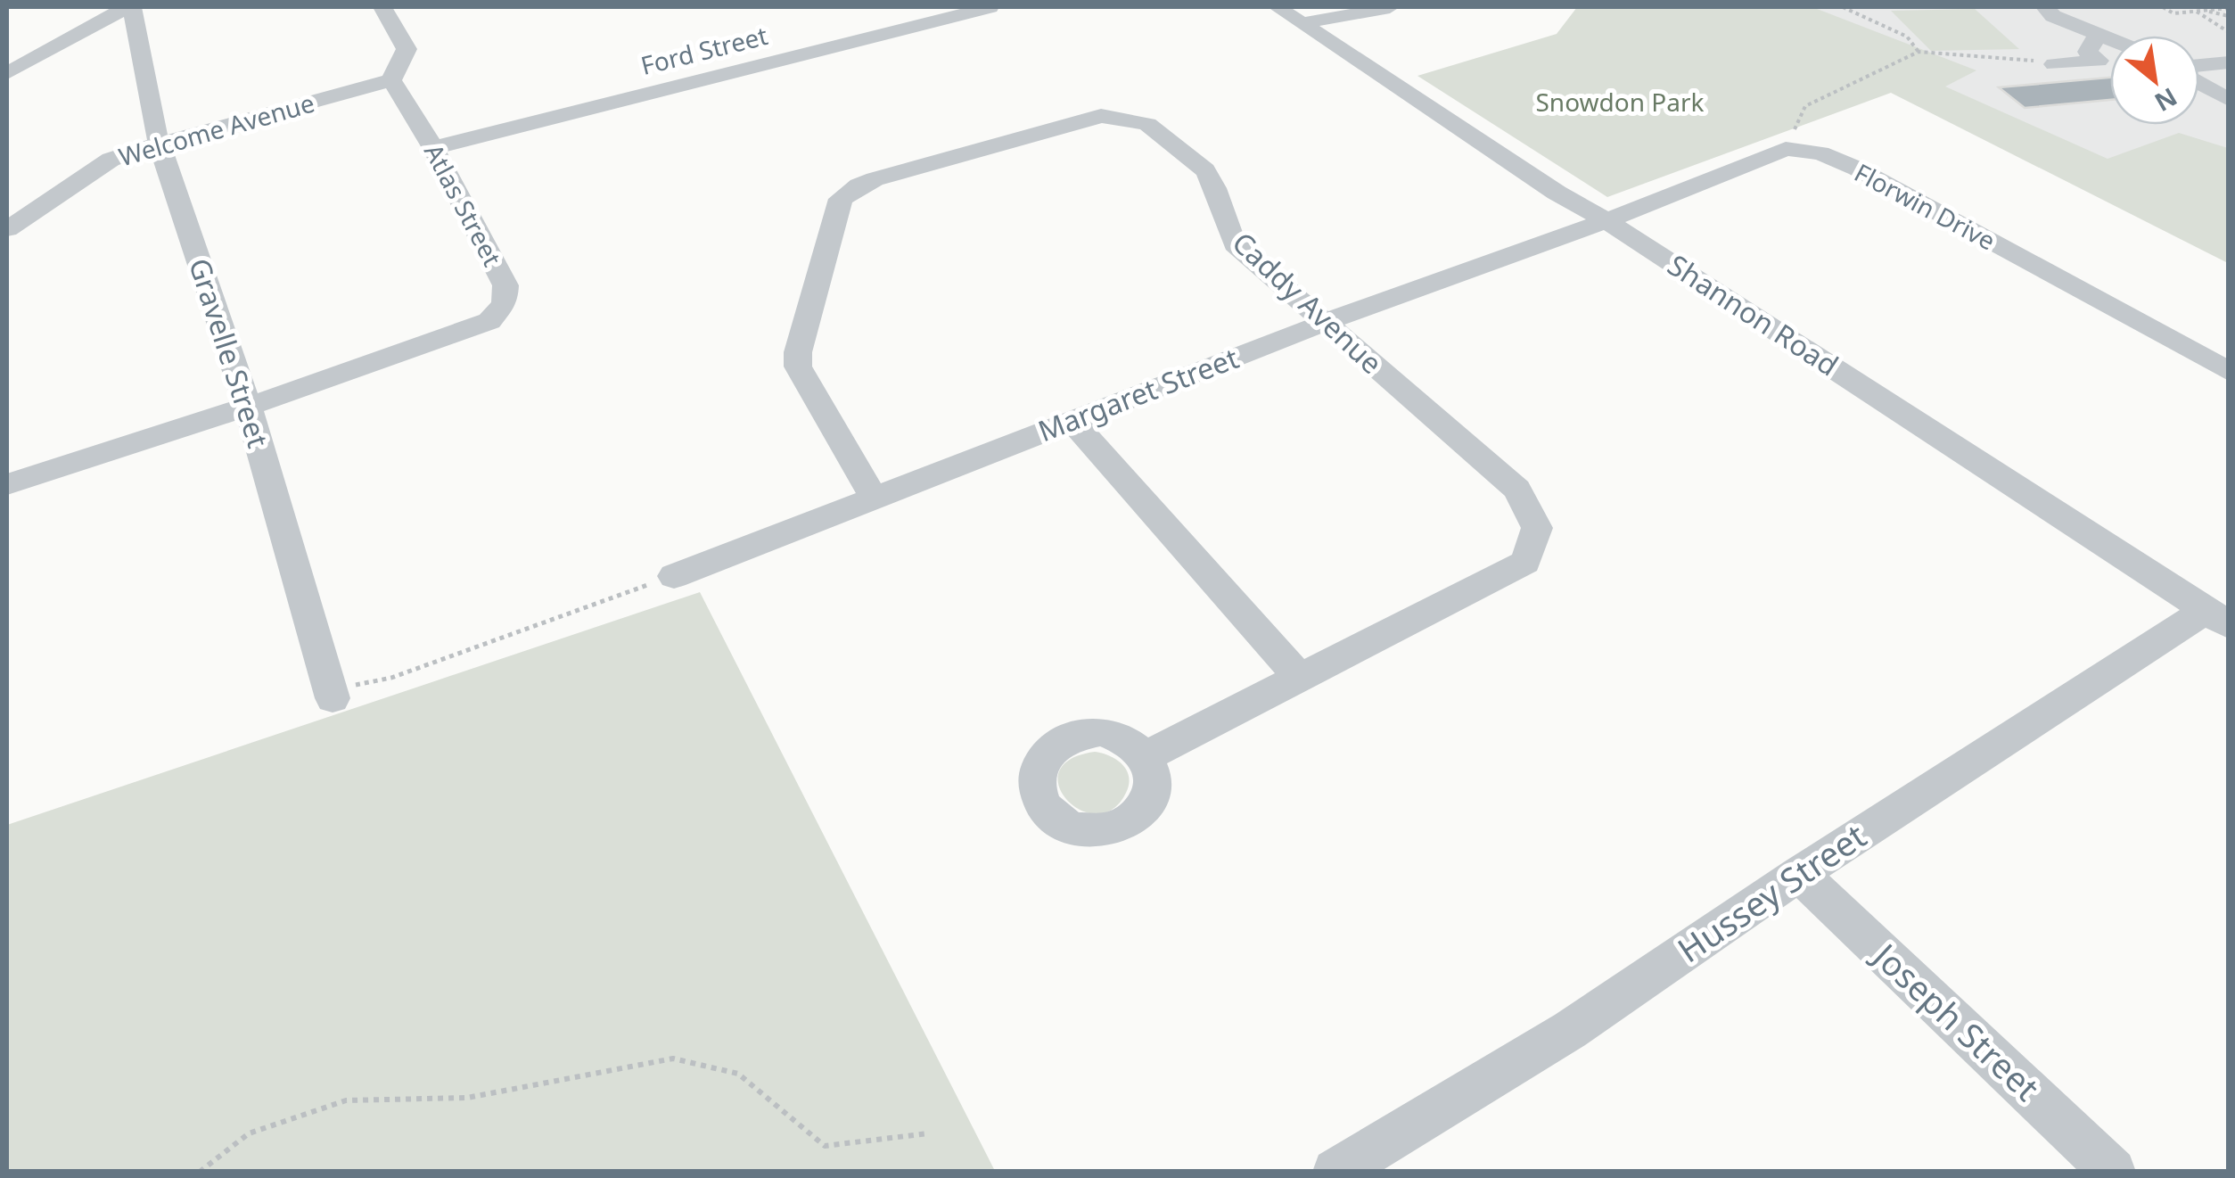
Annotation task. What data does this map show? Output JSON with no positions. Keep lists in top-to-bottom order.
{
  "streets": {
    "street": [
      "Ford Street",
      "Welcome Avenue",
      "Atlas Street",
      "Florwin Drive",
      "Caddy Avenue",
      "Shannon Road",
      "Gravelle Street",
      "Margaret Street",
      "Hussey Street",
      "Joseph Street"
    ]
  },
  "crossings": [
    ["Ford Street", "Atlas Street"],
    ["Welcome Avenue", "Atlas Street"],
    ["Welcome Avenue", "Gravelle Street"],
    ["Atlas Street", "Gravelle Street"],
    ["Caddy Avenue", "Margaret Street"],
    ["Shannon Road", "Margaret Street"],
    ["Shannon Road", "Hussey Street"],
    ["Hussey Street", "Joseph Street"]
  ],
  "parks": ["Snowdon Park"],
  "north": "bottom right"
}
